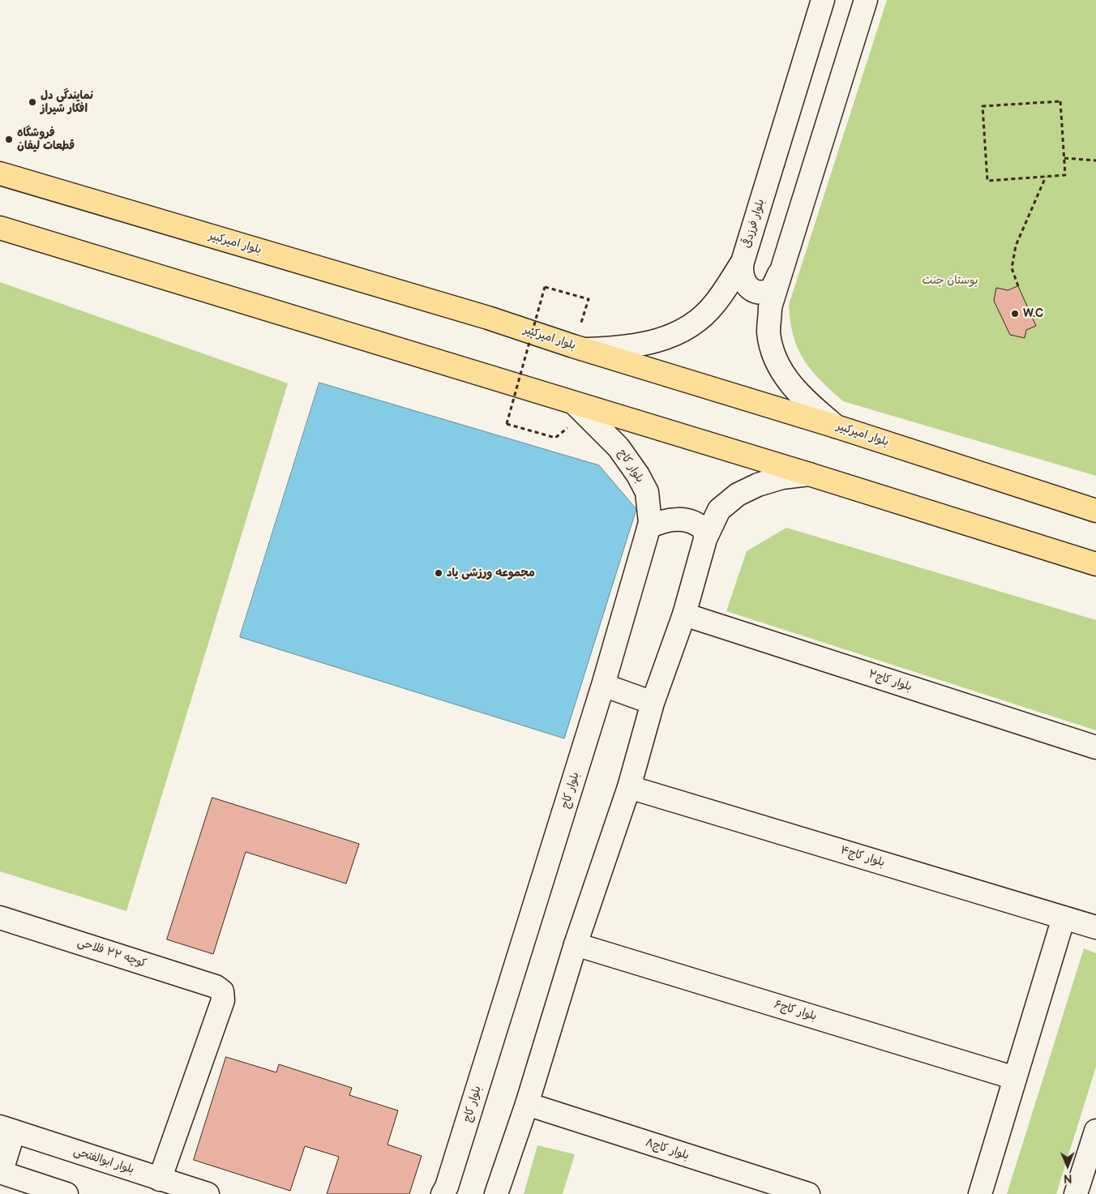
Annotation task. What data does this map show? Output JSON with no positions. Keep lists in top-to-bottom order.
{
  "streets": {
    "main road": ["بلوار امیرکبیر"],
    "street": [
      "بلوار فرزدقی",
      "بلوار کاج",
      "بلوار کاج۲",
      "بلوار کاج۴",
      "کوچه ۲۲ فلاحی",
      "بلوار کاج۶",
      "بلوار کاج۸",
      "بلوار ابوالفتحی"
    ]
  },
  "crossings": [
    ["بلوار فرزدقی", "بلوار امیرکبیر"],
    ["کوچه ۲۲ فلاحی", "بلوار ابوالفتحی"]
  ],
  "parks": ["بوستان جنت"],
  "places": [
    "نمایندگی دل افکار شیراز",
    "فروشگاه قطعات لیفان",
    "W.C",
    "مجموعه ورزشی یاد"
  ],
  "north": "bottom"
}
